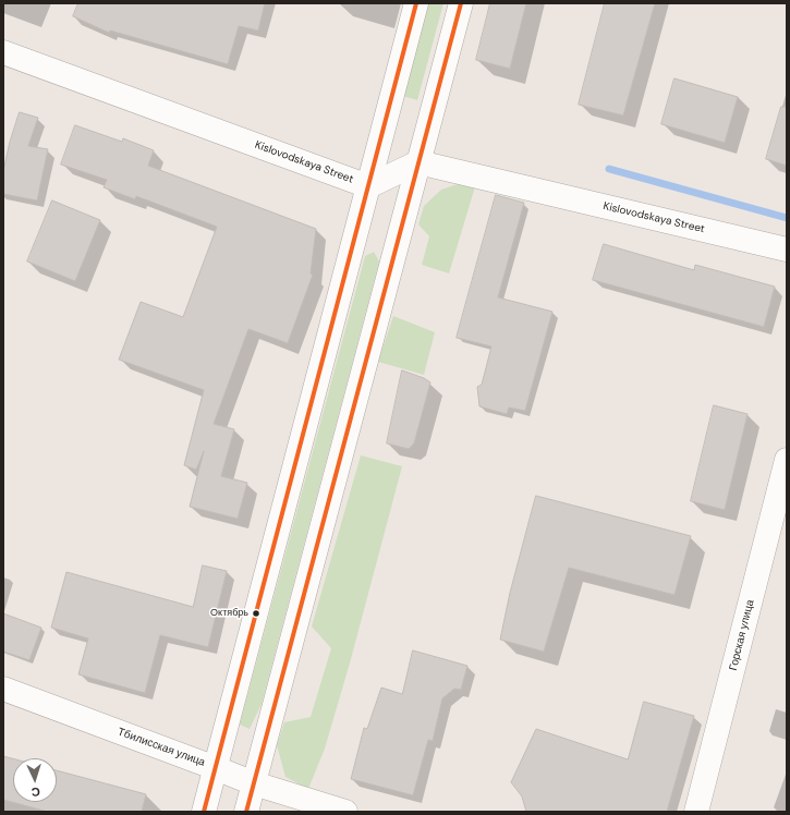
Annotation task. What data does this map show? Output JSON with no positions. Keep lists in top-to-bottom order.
{
  "streets": {
    "main road": ["Kislovodskaya Street", "Горская улица", "Тбилисская улица"]
  },
  "places": ["Октябрь"],
  "north": "bottom"
}
